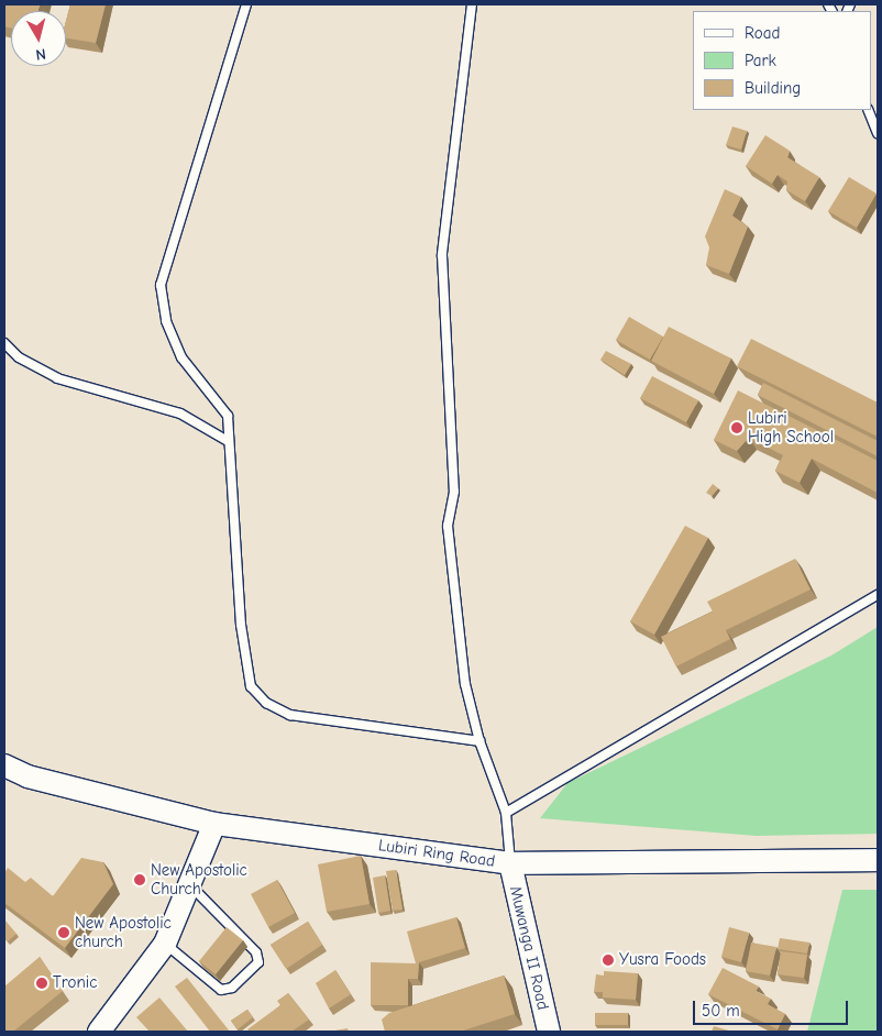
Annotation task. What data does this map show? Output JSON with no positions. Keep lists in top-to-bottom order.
{
  "streets": {
    "main road": ["Lubiri Ring Road", "Muwanga II Road"]
  },
  "crossings": [
    ["Lubiri Ring Road", "Muwanga II Road"]
  ],
  "places": [
    "Lubiri High School",
    "New Apostolic Church",
    "New Apostolic church",
    "Yusra Foods",
    "Tronic"
  ],
  "legend": ["Road", "Park", "Building"],
  "scale_bar": "50 m",
  "north": "bottom"
}
